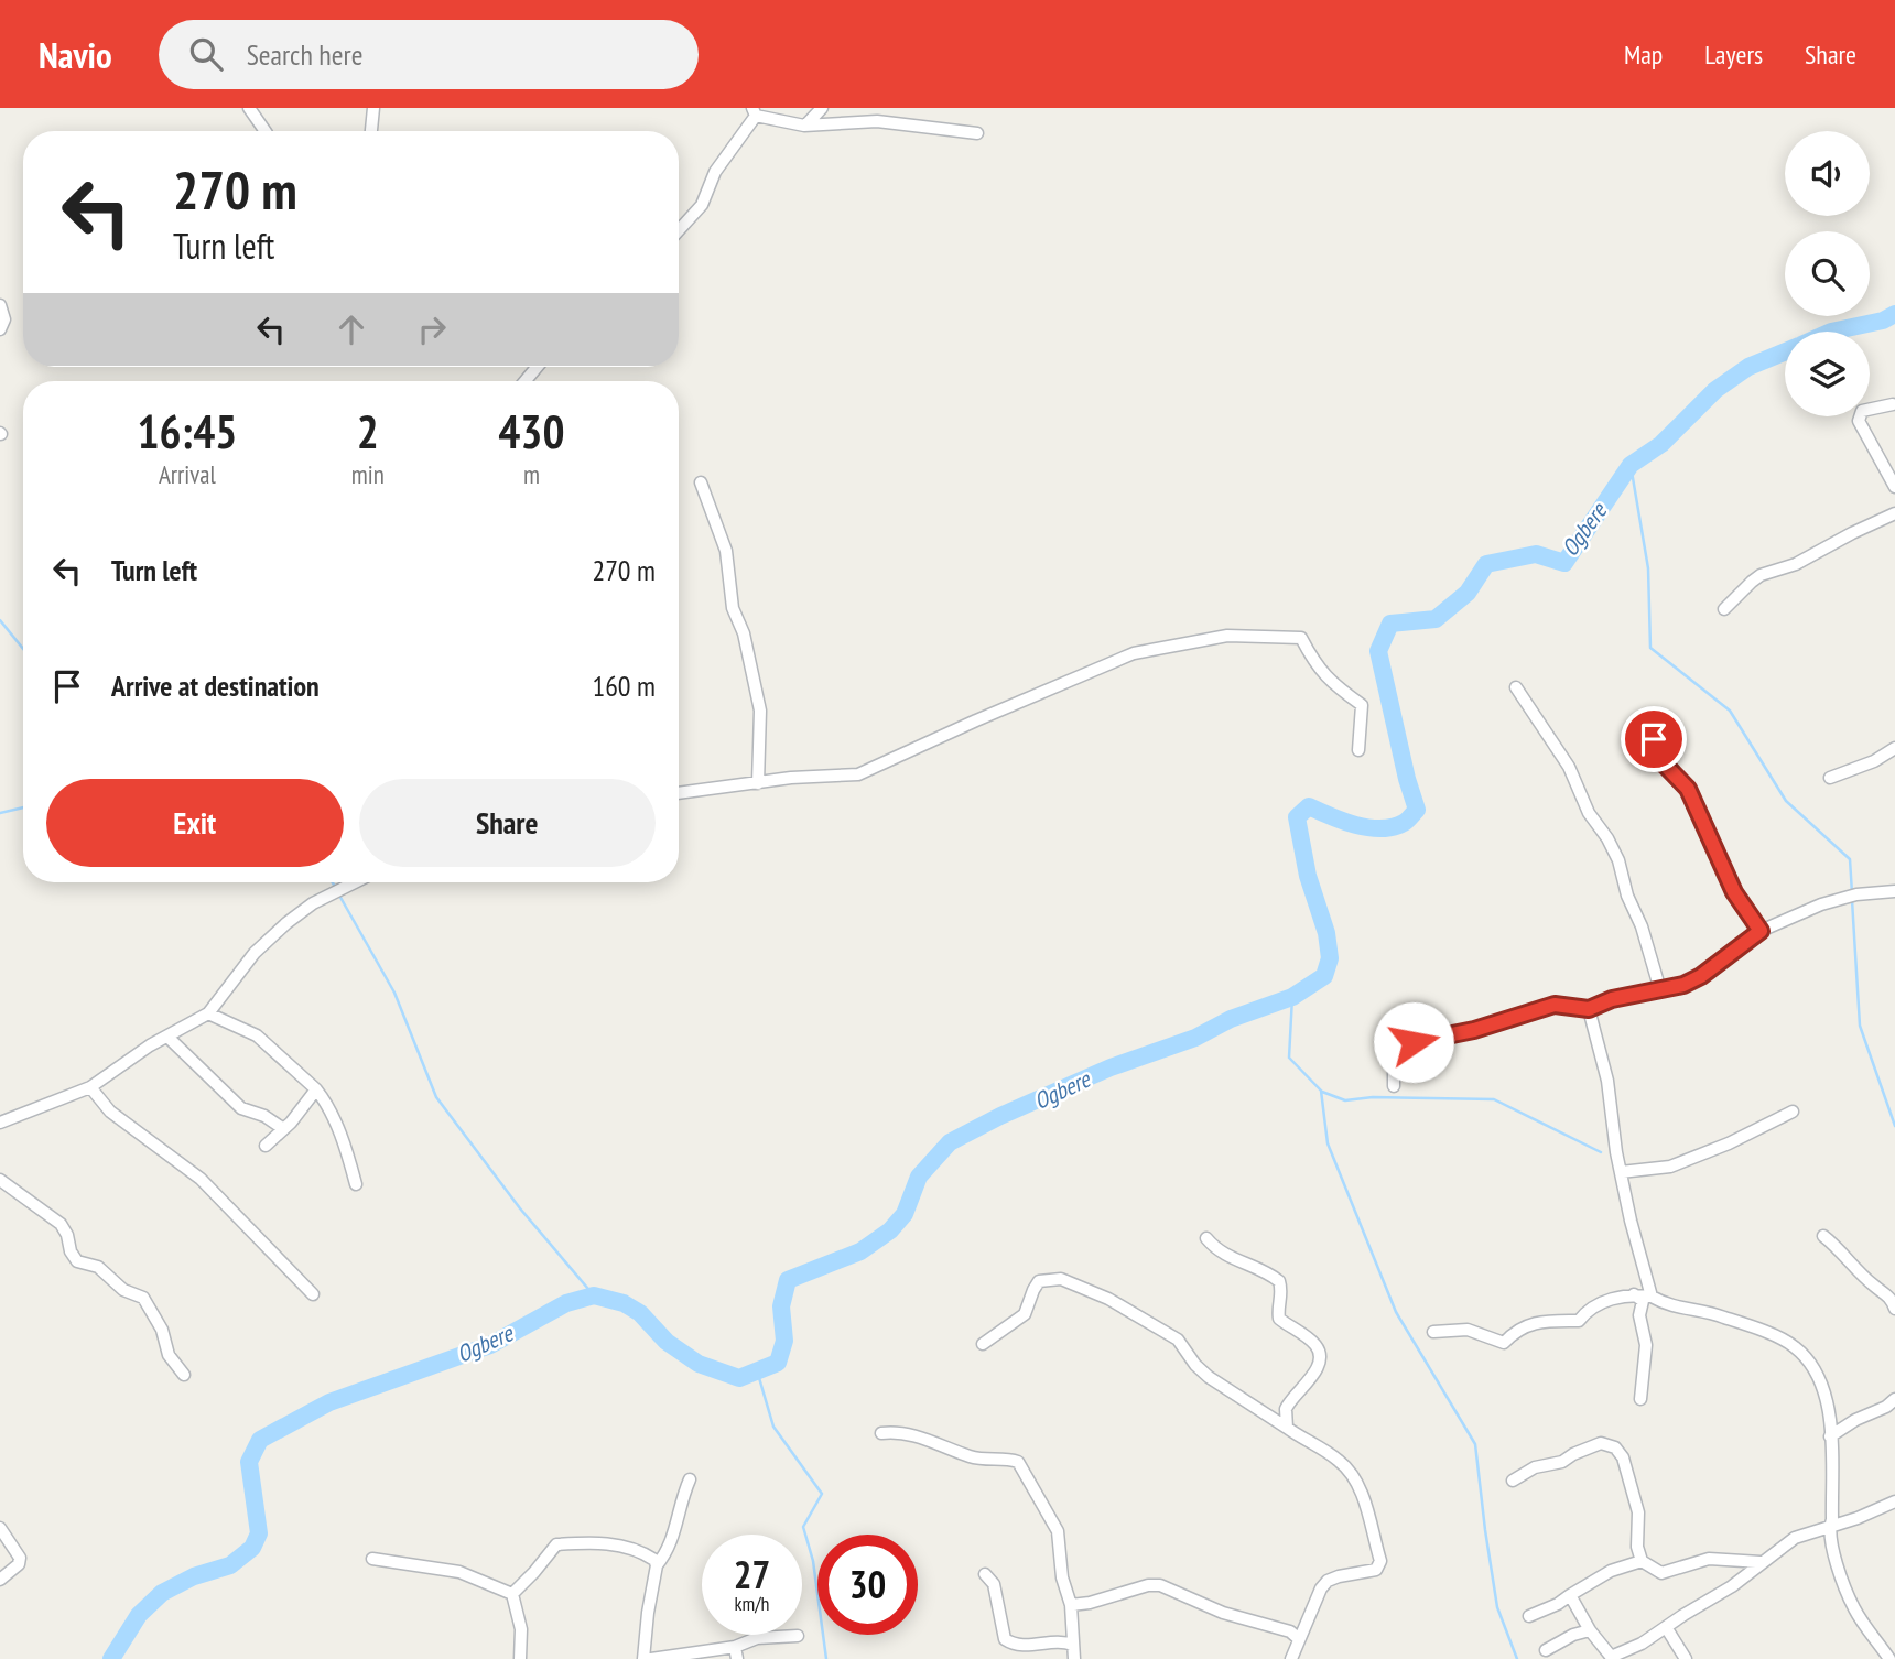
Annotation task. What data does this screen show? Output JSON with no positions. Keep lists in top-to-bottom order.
{
  "water": ["Ogbere"],
  "page": {
    "header": "Navio",
    "search": "Search here",
    "nav": ["Map", "Layers", "Share"],
    "turn": ["270 m", "Turn left"],
    "eta": [
      "16:45",
      "Arrival",
      "2",
      "min",
      "430",
      "m"
    ],
    "list": [
      {
        "name": "Turn left",
        "value": "270 m"
      },
      {
        "name": "Arrive at destination",
        "value": "160 m"
      }
    ],
    "buttons": ["Exit", "Share"],
    "speed": "27 km/h",
    "limit": "30"
  }
}
